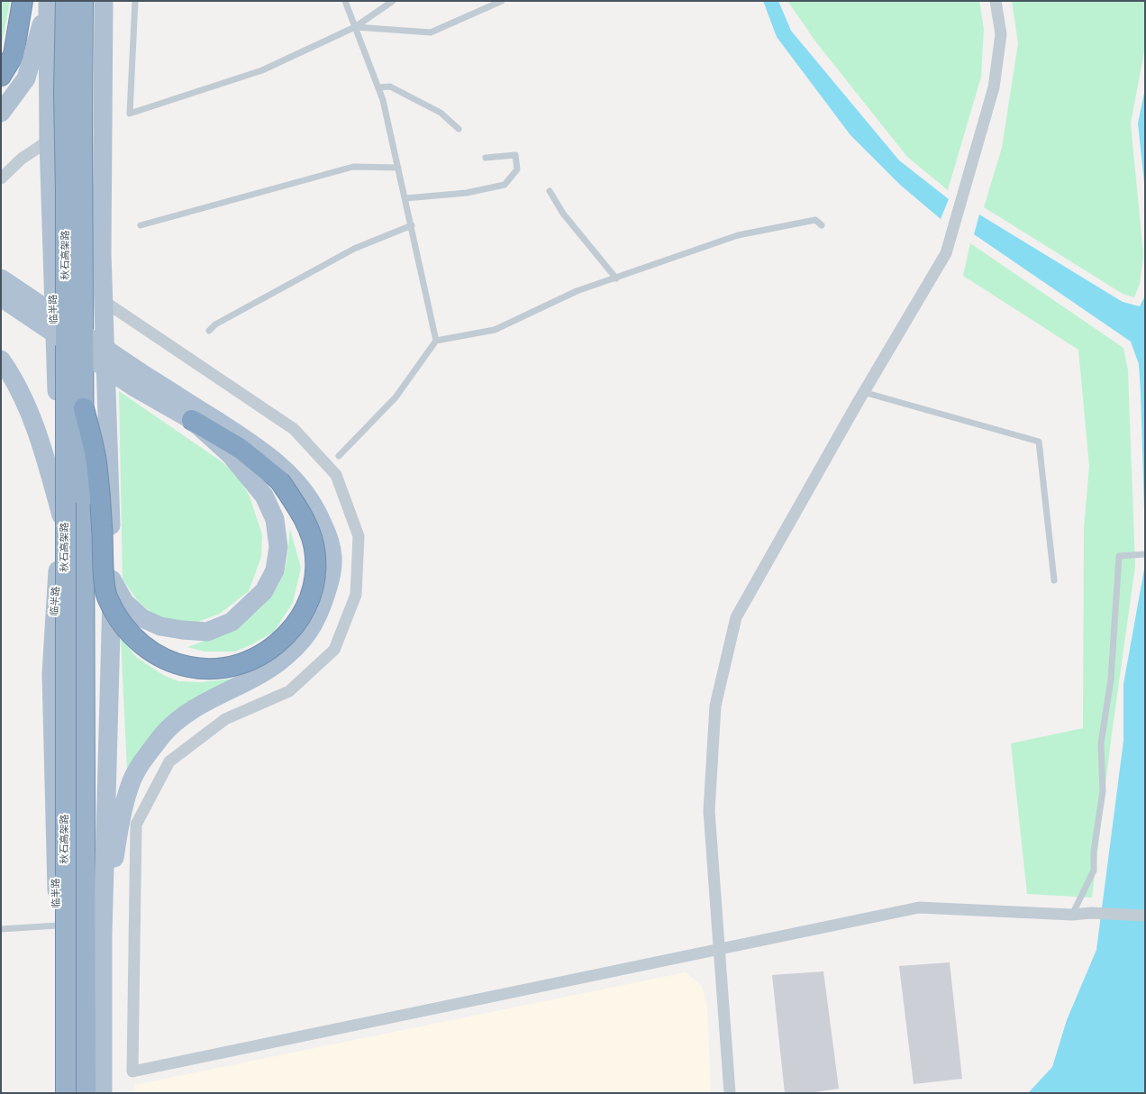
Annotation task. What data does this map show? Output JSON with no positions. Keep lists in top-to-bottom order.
{
  "streets": {
    "highway": ["秋石高架路"],
    "main road": ["临半路"]
  },
  "crossings": [
    ["秋石高架路", "临半路"]
  ]
}
